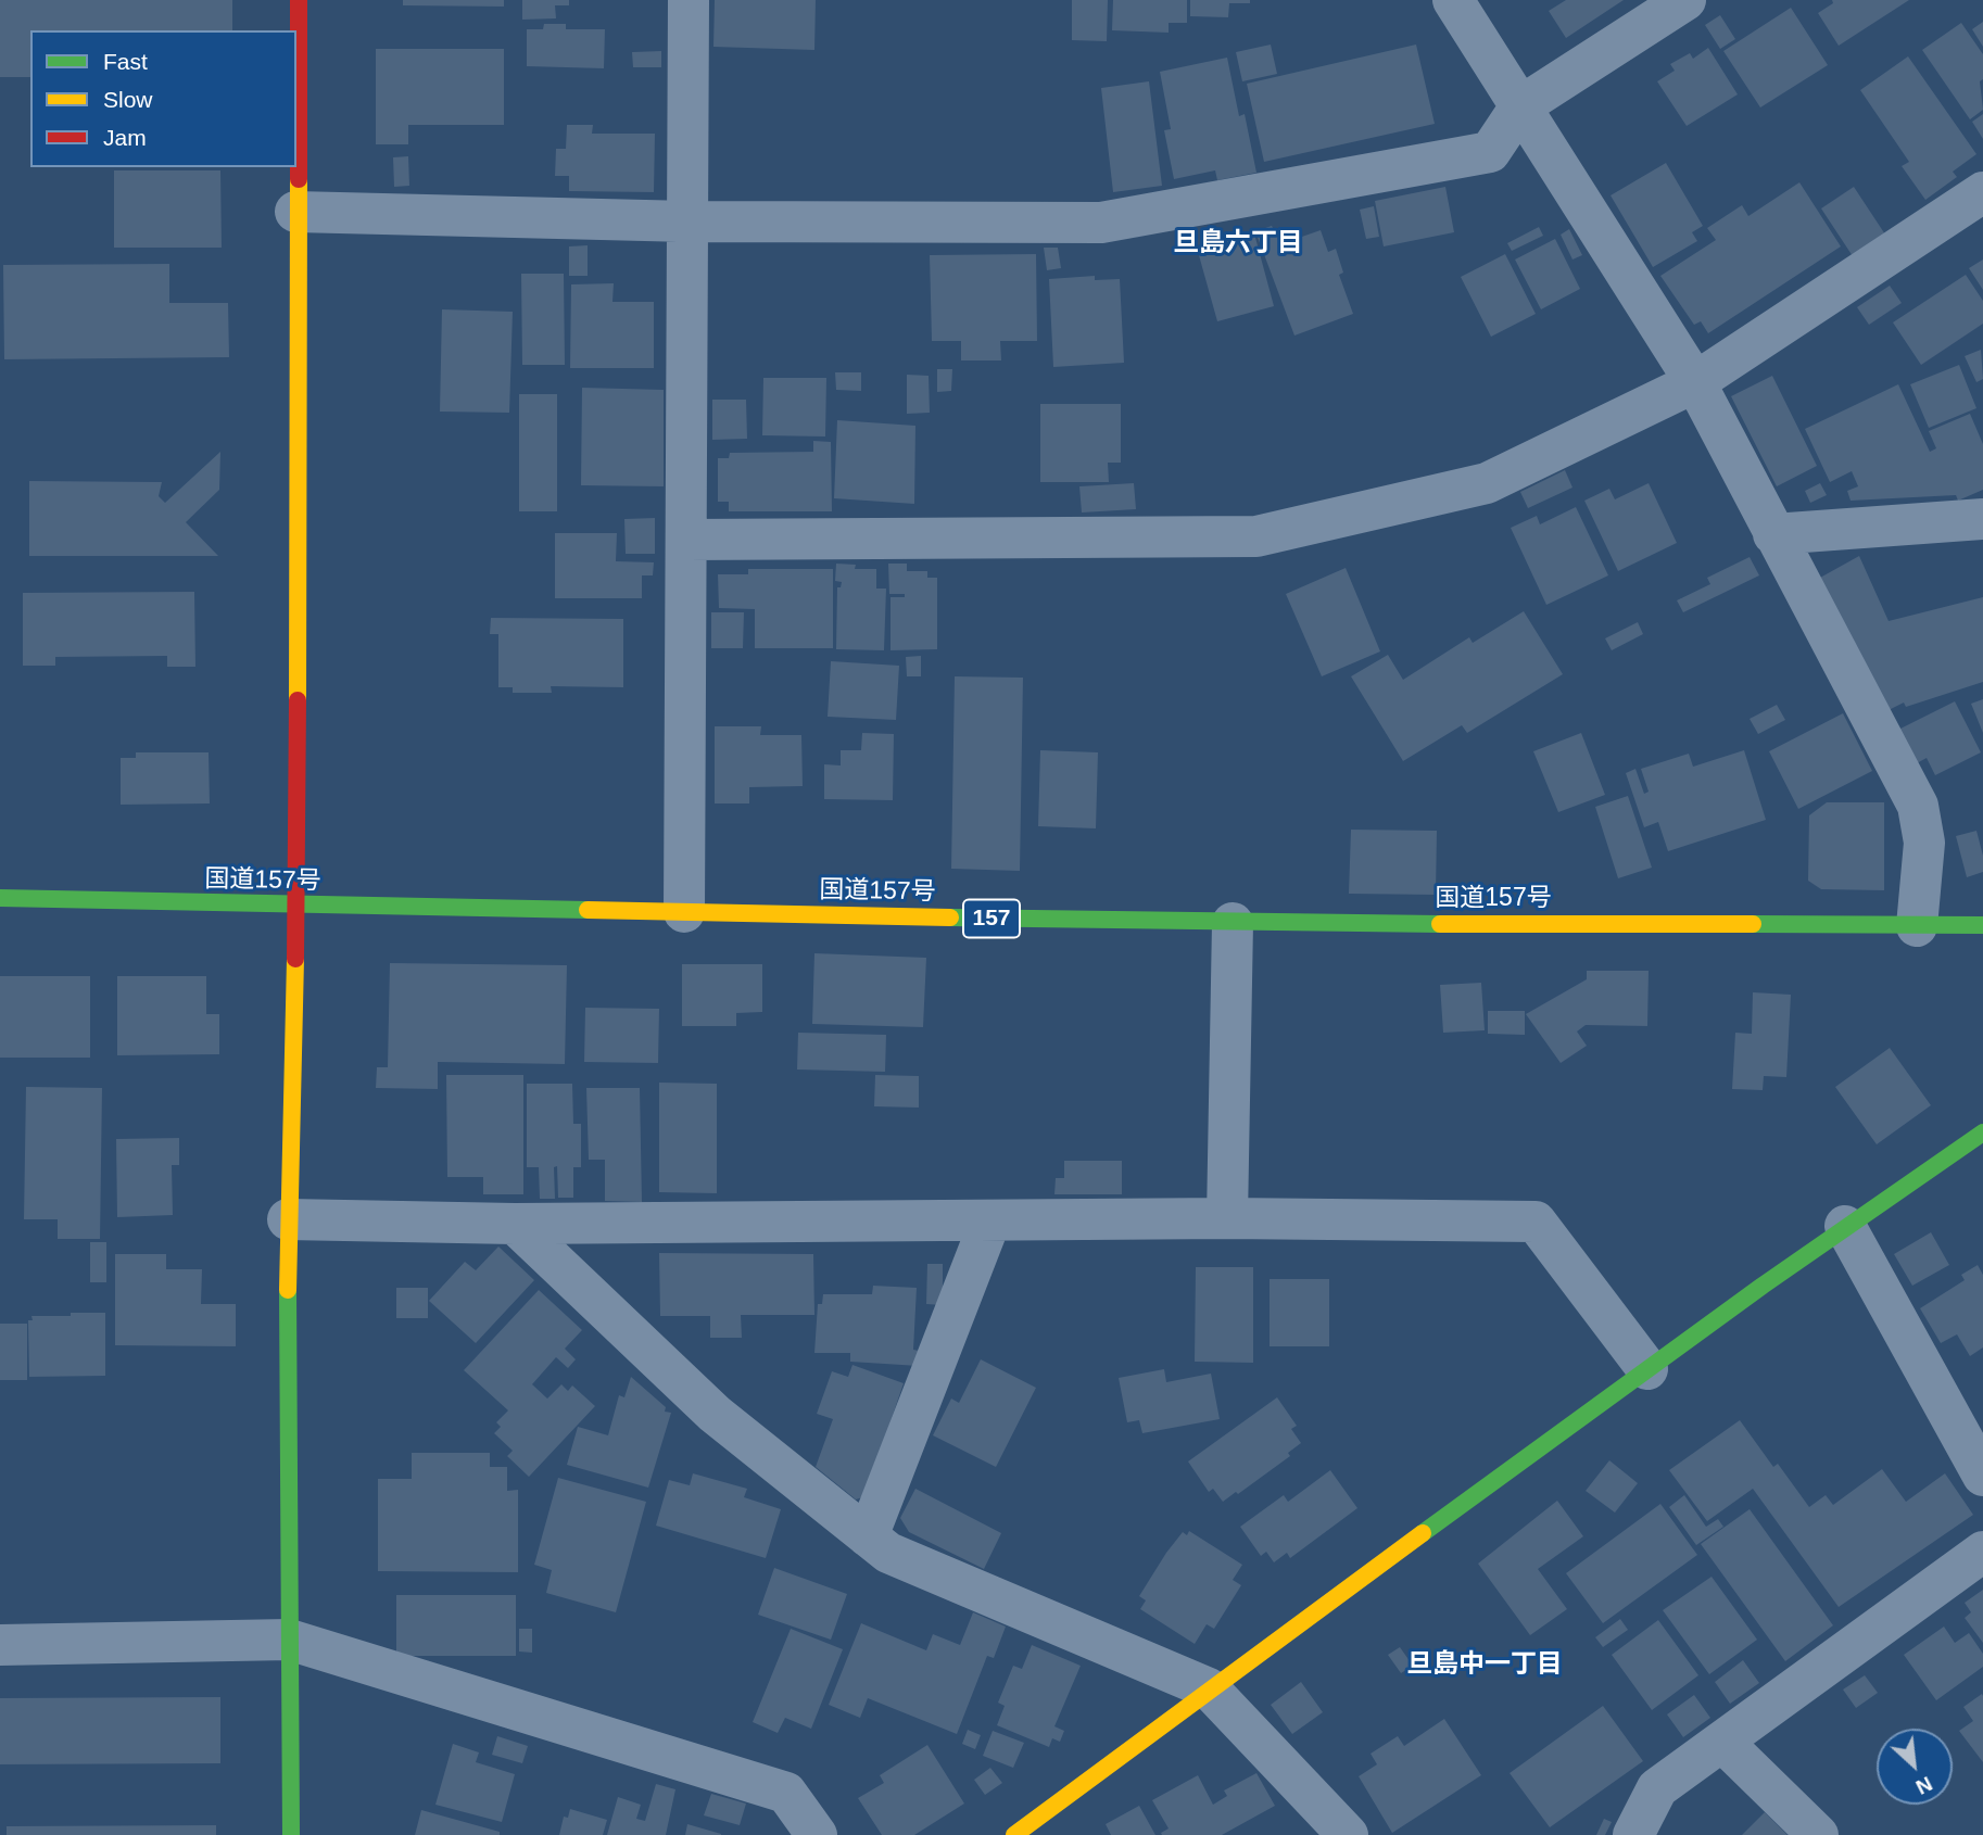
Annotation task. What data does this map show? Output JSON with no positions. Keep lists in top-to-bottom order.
{
  "streets": {
    "main road": ["国道157号", "157"]
  },
  "districts": ["旦島六丁目", "旦島中一丁目"],
  "legend": ["Fast", "Slow", "Jam"],
  "north": "bottom right"
}
